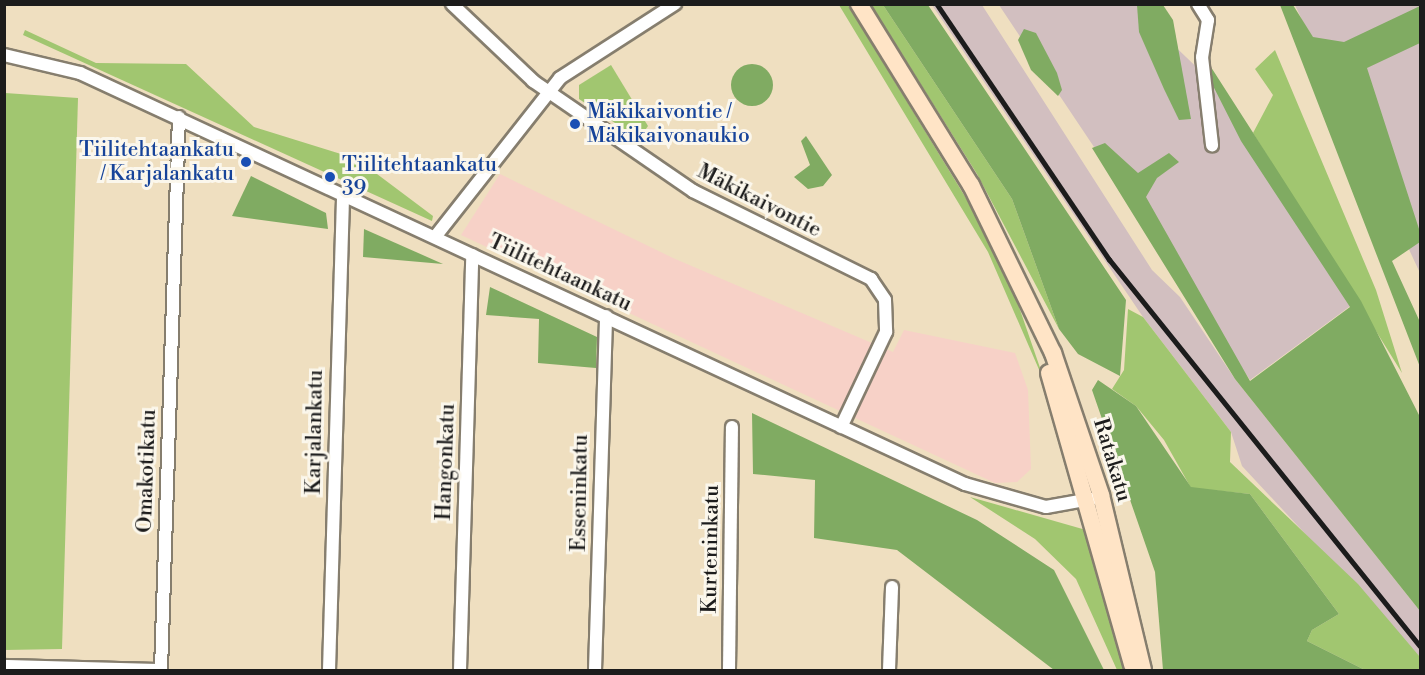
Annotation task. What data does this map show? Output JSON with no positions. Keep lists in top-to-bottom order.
{
  "streets": {
    "main road": ["Ratakatu"],
    "street": [
      "Mäkikaivontie",
      "Tiilitehtaankatu",
      "Karjalankatu",
      "Hangonkatu",
      "Omakotikatu",
      "Esseninkatu",
      "Kurteninkatu"
    ]
  },
  "crossings": [
    ["Mäkikaivontie", "Tiilitehtaankatu"],
    ["Tiilitehtaankatu", "Karjalankatu"],
    ["Tiilitehtaankatu", "Ratakatu"],
    ["Tiilitehtaankatu", "Hangonkatu"],
    ["Tiilitehtaankatu", "Omakotikatu"],
    ["Tiilitehtaankatu", "Esseninkatu"]
  ],
  "places": ["Mäkikaivontie / Mäkikaivonaukio", "Tiilitehtaankatu / Karjalankatu", "Tiilitehtaankatu 39"]
}
